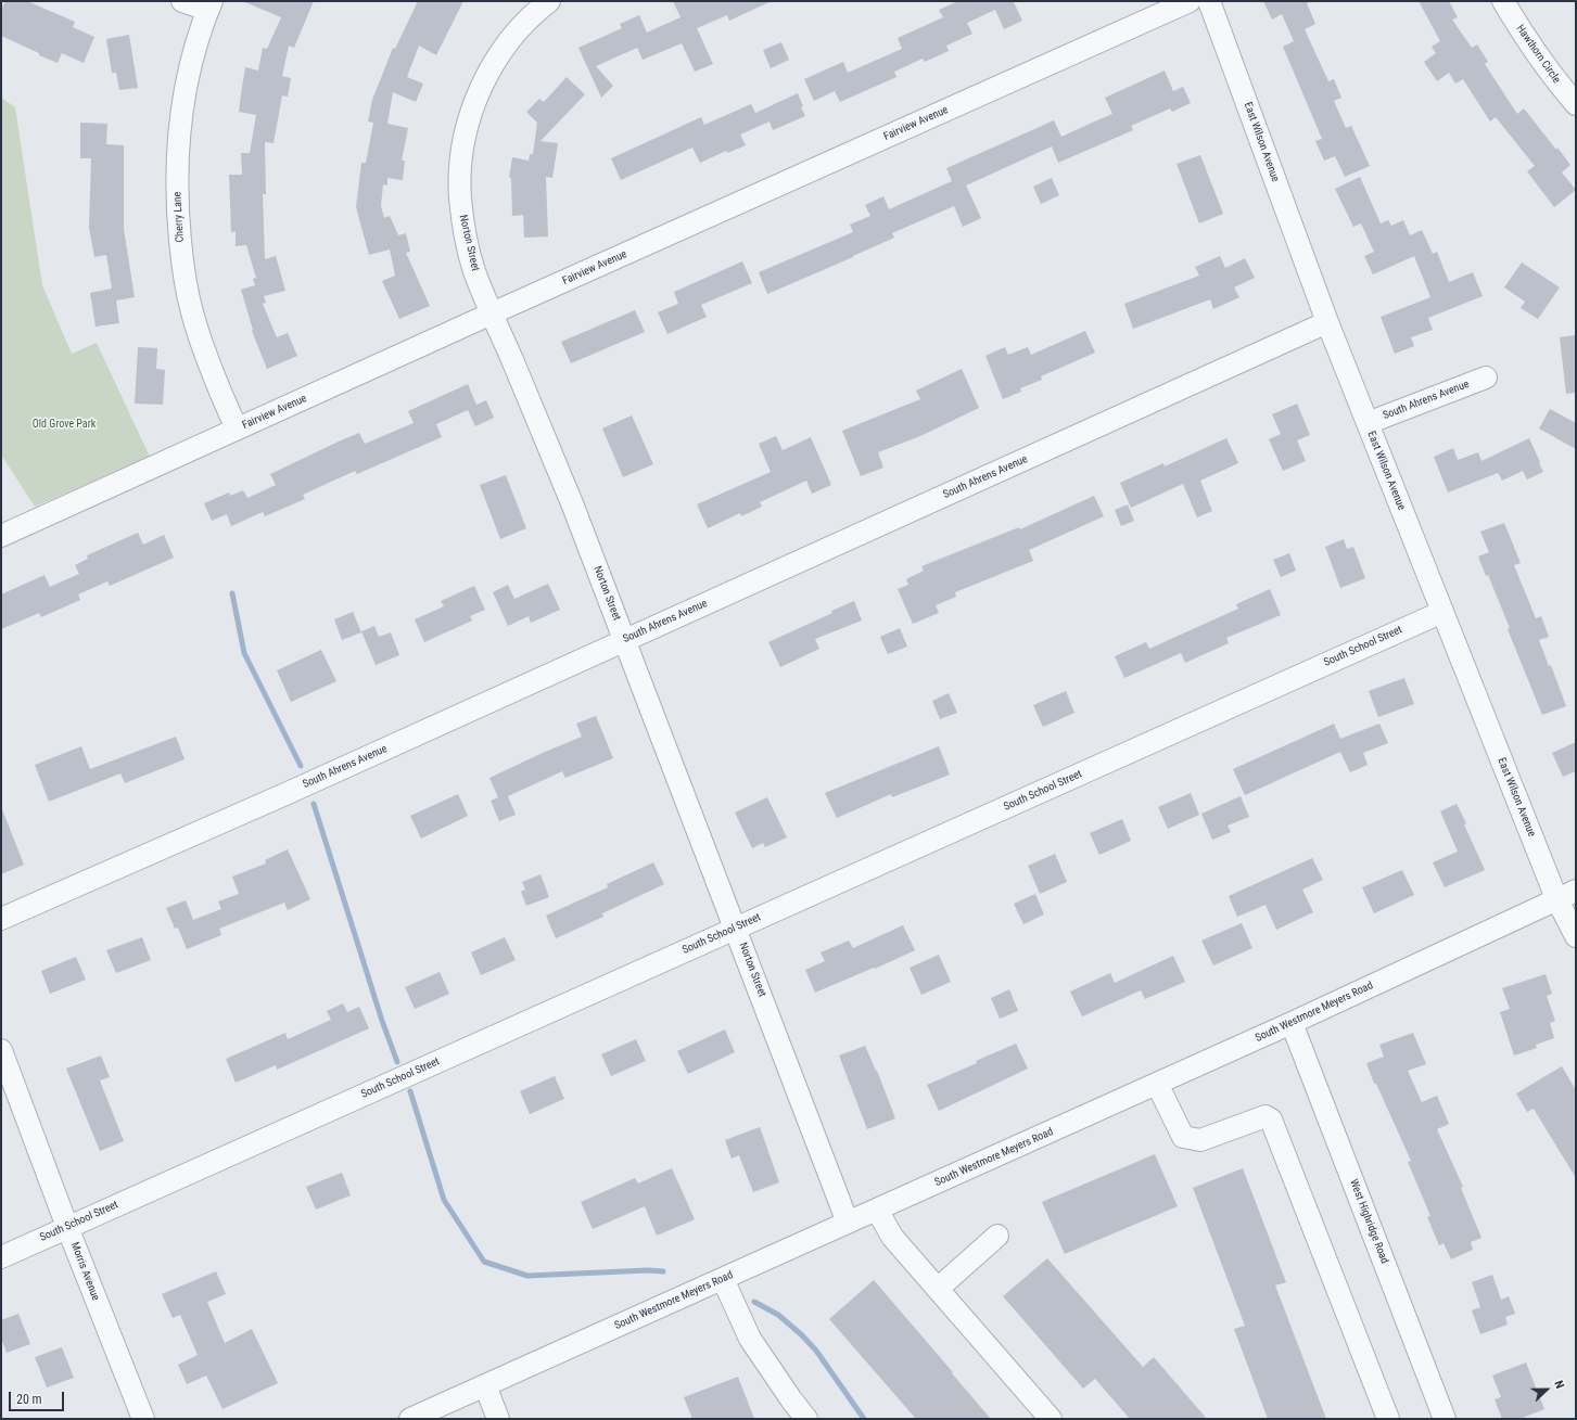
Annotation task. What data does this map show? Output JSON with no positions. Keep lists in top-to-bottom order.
{
  "streets": {
    "street": [
      "Hawthorn Circle",
      "Fairview Avenue",
      "East Wilson Avenue",
      "Cherry Lane",
      "Norton Street",
      "South Ahrens Avenue",
      "South School Street",
      "South Westmore Meyers Road",
      "West Highridge Road",
      "Morris Avenue"
    ]
  },
  "crossings": [
    ["Fairview Avenue", "Cherry Lane"],
    ["Fairview Avenue", "Norton Street"],
    ["East Wilson Avenue", "South Ahrens Avenue"],
    ["East Wilson Avenue", "South School Street"],
    ["East Wilson Avenue", "South Westmore Meyers Road"],
    ["Norton Street", "South Ahrens Avenue"],
    ["Norton Street", "South School Street"],
    ["Norton Street", "South Westmore Meyers Road"],
    ["South School Street", "Morris Avenue"],
    ["South Westmore Meyers Road", "West Highridge Road"]
  ],
  "parks": ["Old Grove Park"],
  "scale_bar": "20 m",
  "north": "right"
}
